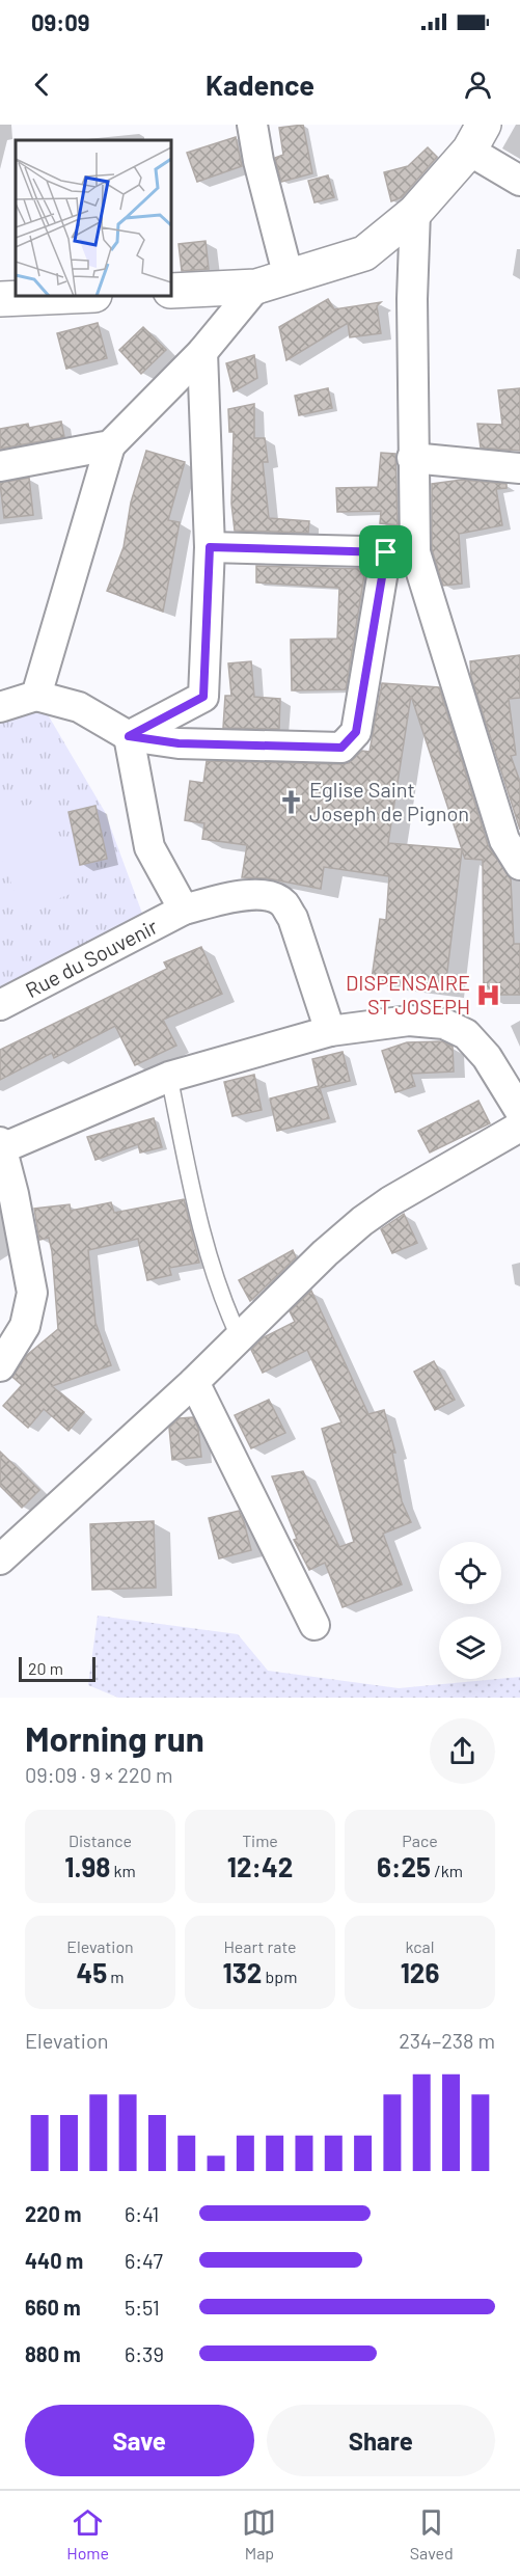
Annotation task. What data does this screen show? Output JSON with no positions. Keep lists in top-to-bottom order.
{
  "streets": {
    "street": ["Rue du Souvenir"]
  },
  "places": {
    "church": ["Eglise Saint Joseph de Pignon"],
    "hospital": ["DISPENSAIRE ST JOSEPH"]
  },
  "scale_bar": "20 m",
  "page": {
    "status": "09:09",
    "header": "Kadence",
    "scale": "20 m",
    "heading": ["Morning run", "09:09 · 9 × 220 m"],
    "stats": [
      ["Distance", "1.98 km"],
      ["Time", "12:42"],
      ["Pace", "6:25 /km"],
      ["Elevation", "45 m"],
      ["Heart rate", "132 bpm"],
      ["kcal", "126"]
    ],
    "chart": ["Elevation", "234–238 m"],
    "list": [
      {
        "name": "220 m",
        "note": "6:41"
      },
      {
        "name": "440 m",
        "note": "6:47"
      },
      {
        "name": "660 m",
        "note": "5:51"
      },
      {
        "name": "880 m",
        "note": "6:39"
      }
    ],
    "buttons": ["Save", "Share"],
    "tabs": ["Home", "Map", "Saved"]
  }
}
